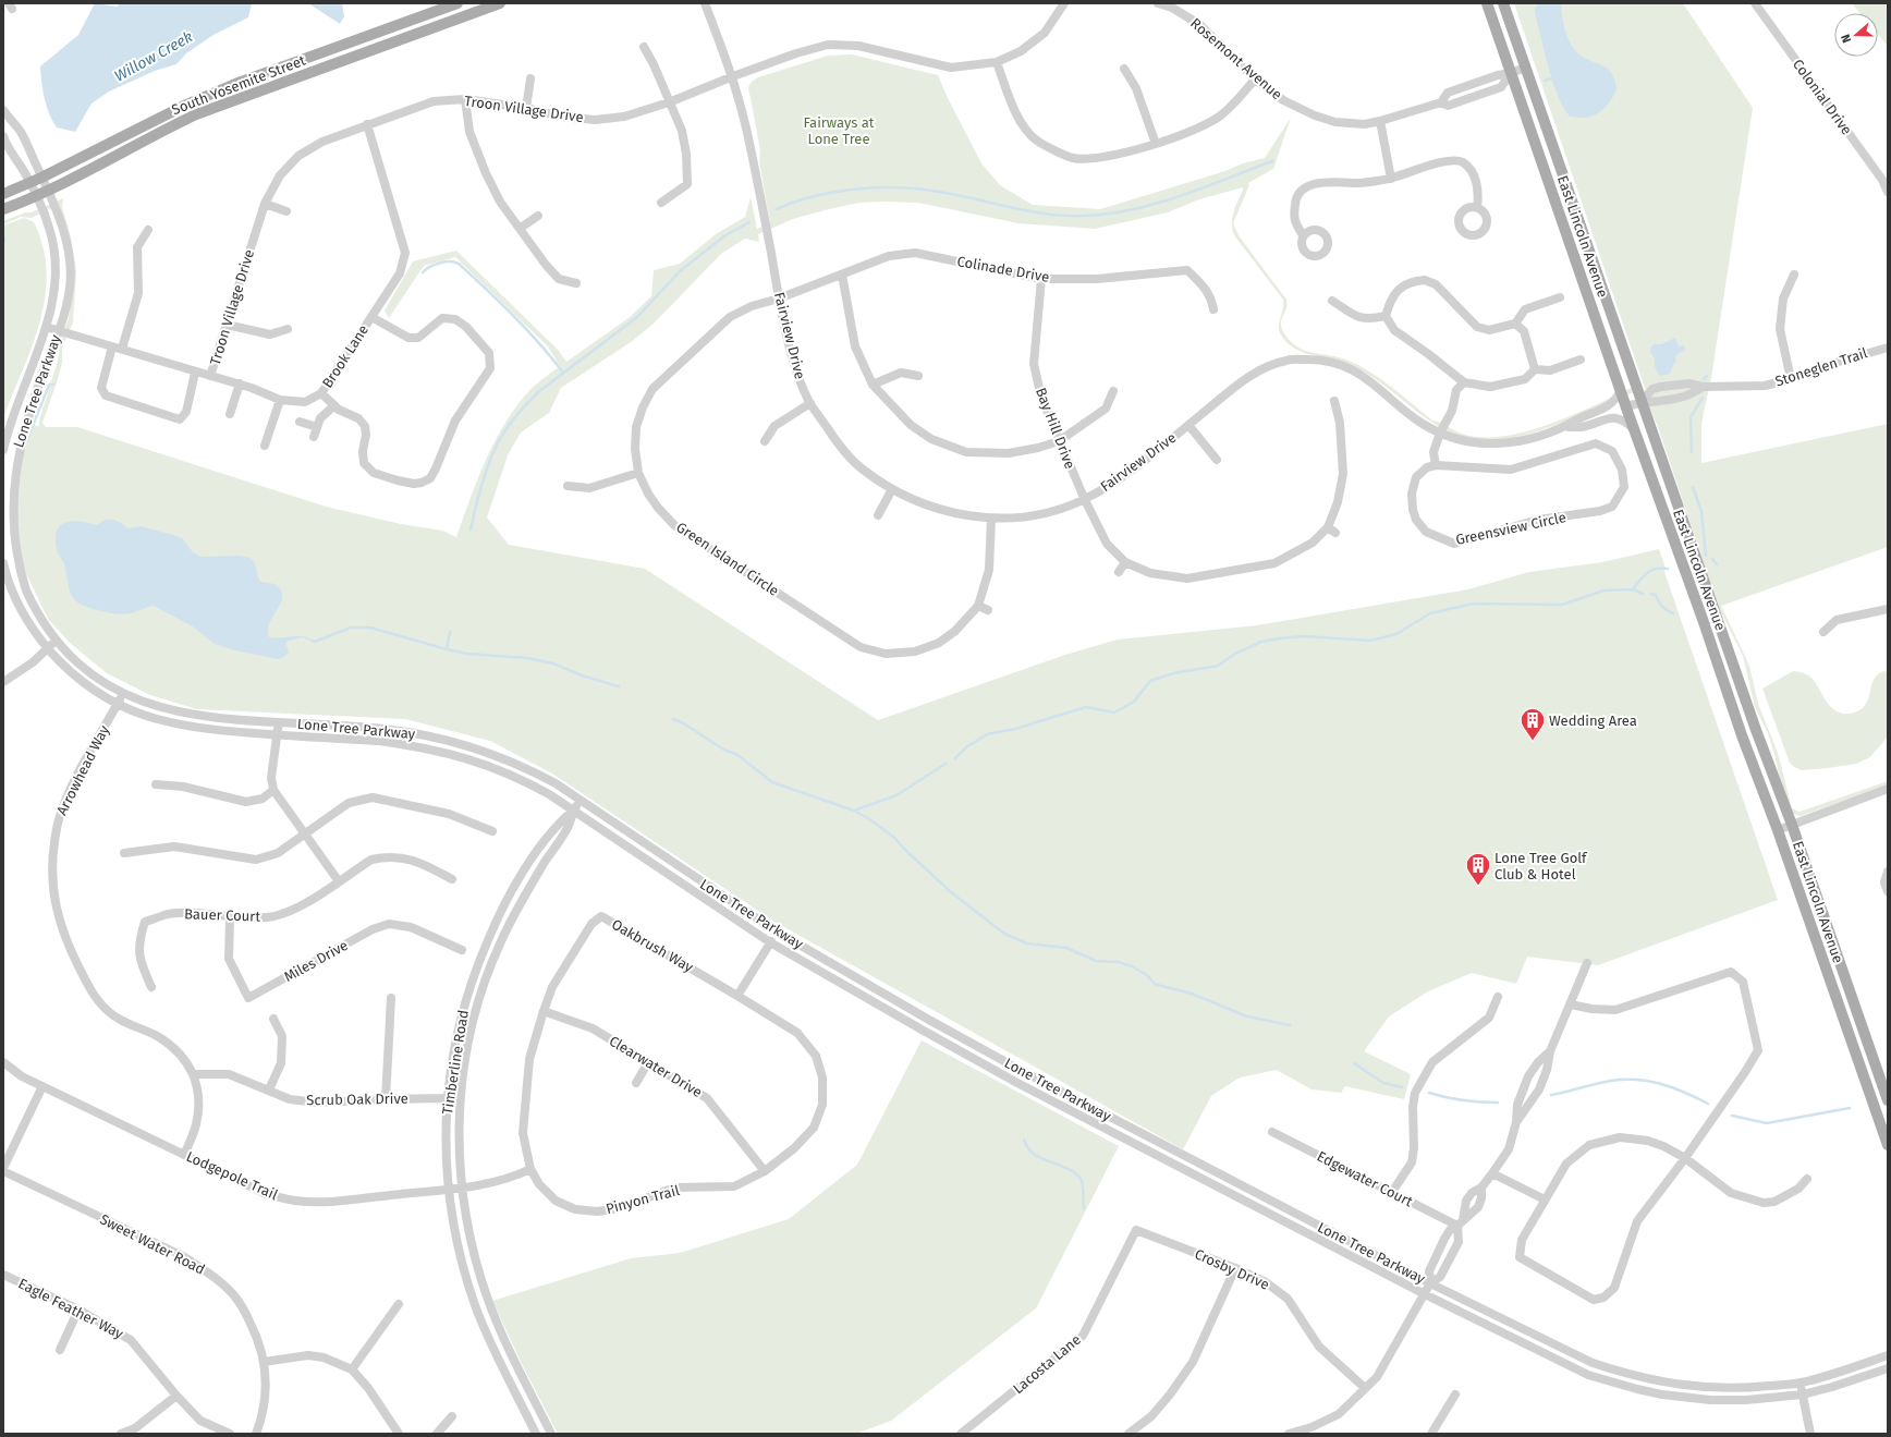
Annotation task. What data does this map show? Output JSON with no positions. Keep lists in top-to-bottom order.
{
  "streets": {
    "main road": ["South Yosemite Street", "East Lincoln Avenue"],
    "street": [
      "Rosemont Avenue",
      "Colonial Drive",
      "Troon Village Drive",
      "Colinade Drive",
      "Fairview Drive",
      "Brook Lane",
      "Stoneglen Trail",
      "Lone Tree Parkway",
      "Bay Hill Drive",
      "Greensview Circle",
      "Green Island Circle",
      "Arrowhead Way",
      "Bauer Court",
      "Oakbrush Way",
      "Miles Drive",
      "Timberline Road",
      "Clearwater Drive",
      "Scrub Oak Drive",
      "Lodgepole Trail",
      "Edgewater Court",
      "Pinyon Trail",
      "Sweet Water Road",
      "Crosby Drive",
      "Eagle Feather Way",
      "Lacosta Lane"
    ]
  },
  "crossings": [
    ["Rosemont Avenue", "East Lincoln Avenue"],
    ["South Yosemite Street", "Lone Tree Parkway"],
    ["Troon Village Drive", "Fairview Drive"],
    ["Troon Village Drive", "Brook Lane"],
    ["East Lincoln Avenue", "Fairview Drive"],
    ["East Lincoln Avenue", "Stoneglen Trail"],
    ["Colinade Drive", "Fairview Drive"],
    ["Colinade Drive", "Bay Hill Drive"],
    ["Colinade Drive", "Green Island Circle"],
    ["Fairview Drive", "Bay Hill Drive"],
    ["Fairview Drive", "Green Island Circle"],
    ["Brook Lane", "Lone Tree Parkway"],
    ["Lone Tree Parkway", "Arrowhead Way"],
    ["Lone Tree Parkway", "Timberline Road"],
    ["Arrowhead Way", "Scrub Oak Drive"],
    ["Arrowhead Way", "Lodgepole Trail"],
    ["Bauer Court", "Miles Drive"],
    ["Oakbrush Way", "Clearwater Drive"],
    ["Oakbrush Way", "Lodgepole Trail"],
    ["Oakbrush Way", "Pinyon Trail"],
    ["Timberline Road", "Scrub Oak Drive"],
    ["Timberline Road", "Lodgepole Trail"],
    ["Clearwater Drive", "Pinyon Trail"],
    ["Lodgepole Trail", "Pinyon Trail"],
    ["Crosby Drive", "Lacosta Lane"]
  ],
  "water": ["Willow Creek"],
  "parks": ["Fairways at Lone Tree"],
  "places": {
    "building": ["Wedding Area", "Lone Tree Golf Club & Hotel"]
  },
  "north": "left"
}
